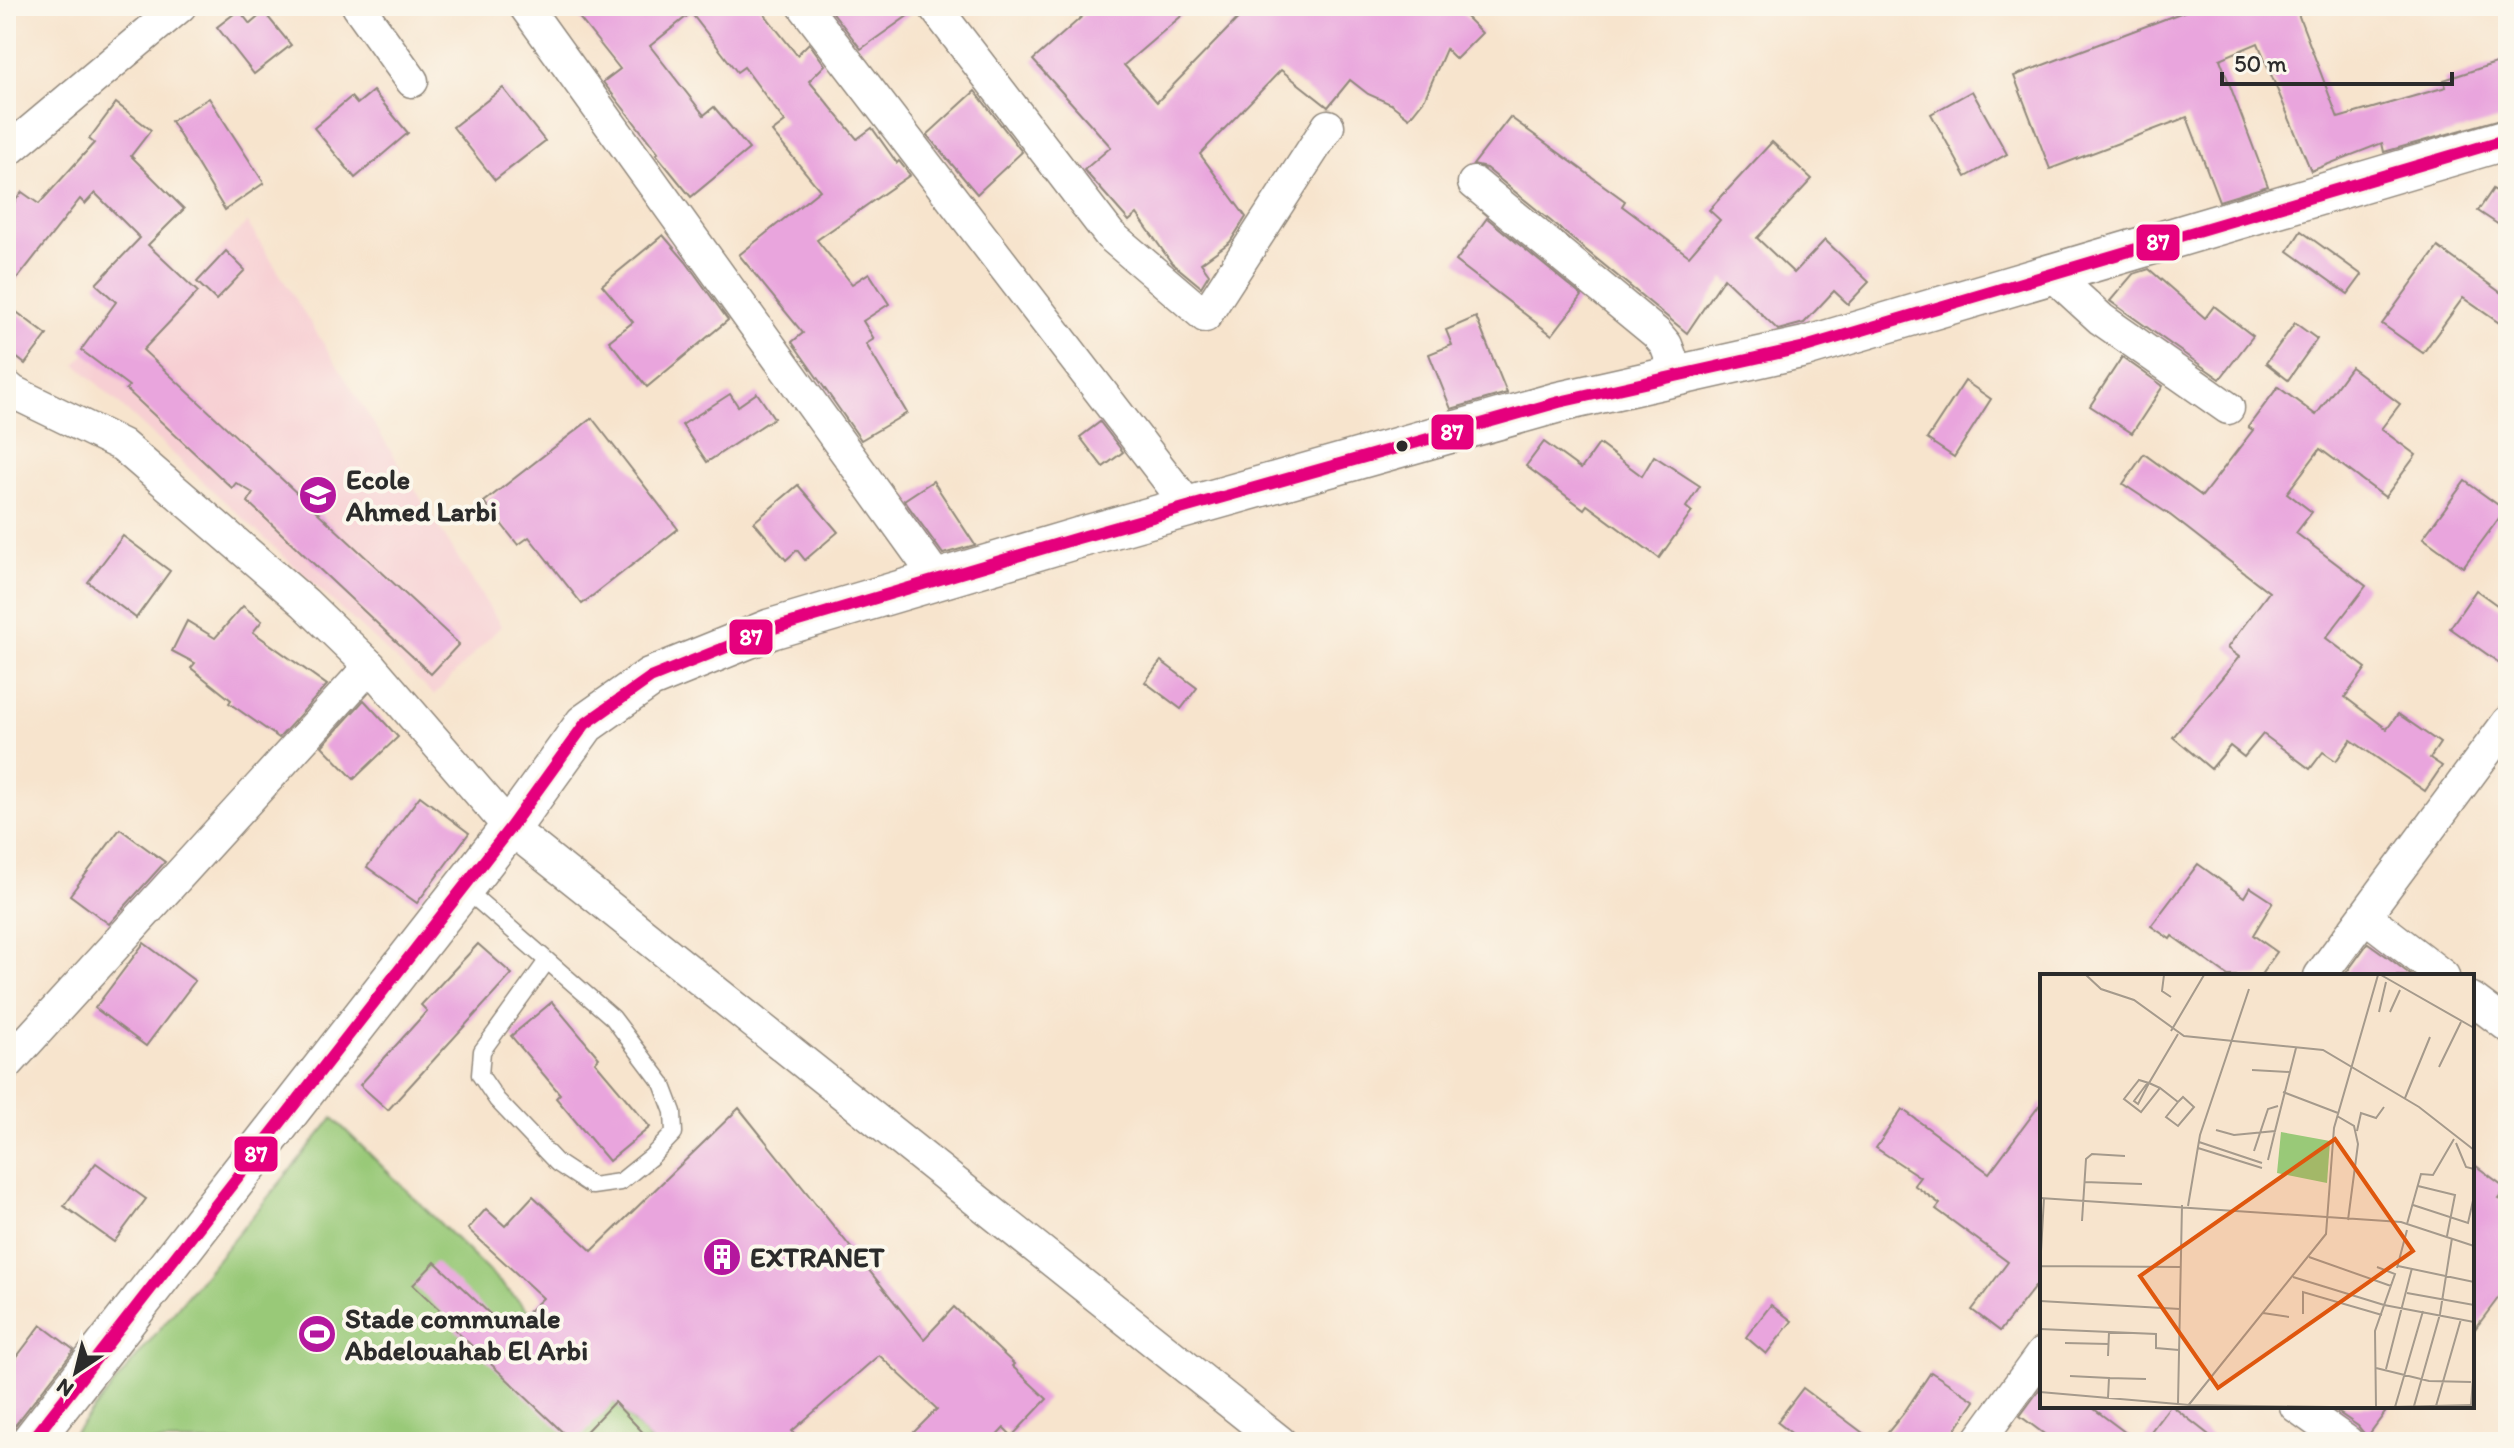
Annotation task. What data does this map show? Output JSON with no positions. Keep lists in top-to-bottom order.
{
  "places": {
    "school or university": ["Ecole Ahmed Larbi"],
    "building": ["EXTRANET"],
    "sports": ["Stade communale Abdelouahab El Arbi"]
  },
  "lines": ["transit line 87"],
  "scale_bar": "50 m",
  "north": "bottom left"
}
